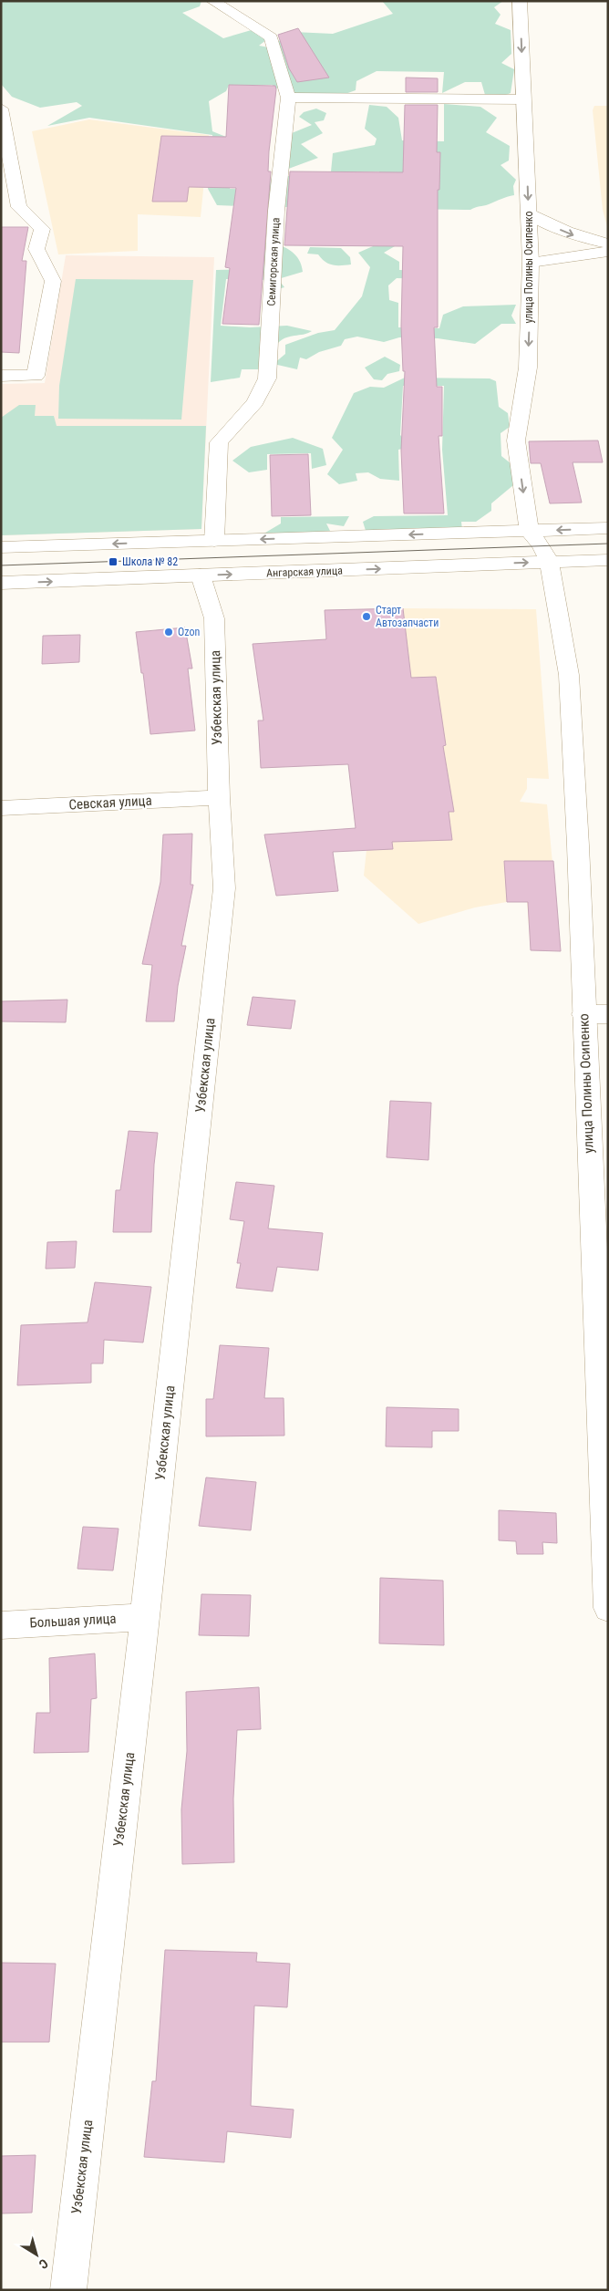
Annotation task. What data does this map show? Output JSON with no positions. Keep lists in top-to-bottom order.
{
  "streets": {
    "street": [
      "Семигорская улица",
      "улица Полины Осипенко",
      "Ангарская улица",
      "Узбекская улица",
      "Севская улица",
      "Большая улица"
    ]
  },
  "crossings": [
    ["улица Полины Осипенко", "Ангарская улица"],
    ["Ангарская улица", "Узбекская улица"],
    ["Узбекская улица", "Севская улица"],
    ["Узбекская улица", "Большая улица"]
  ],
  "places": {
    "transit": ["Школа № 82"],
    "other": ["Старт Автозапчасти", "Ozon"]
  },
  "north": "bottom right"
}
